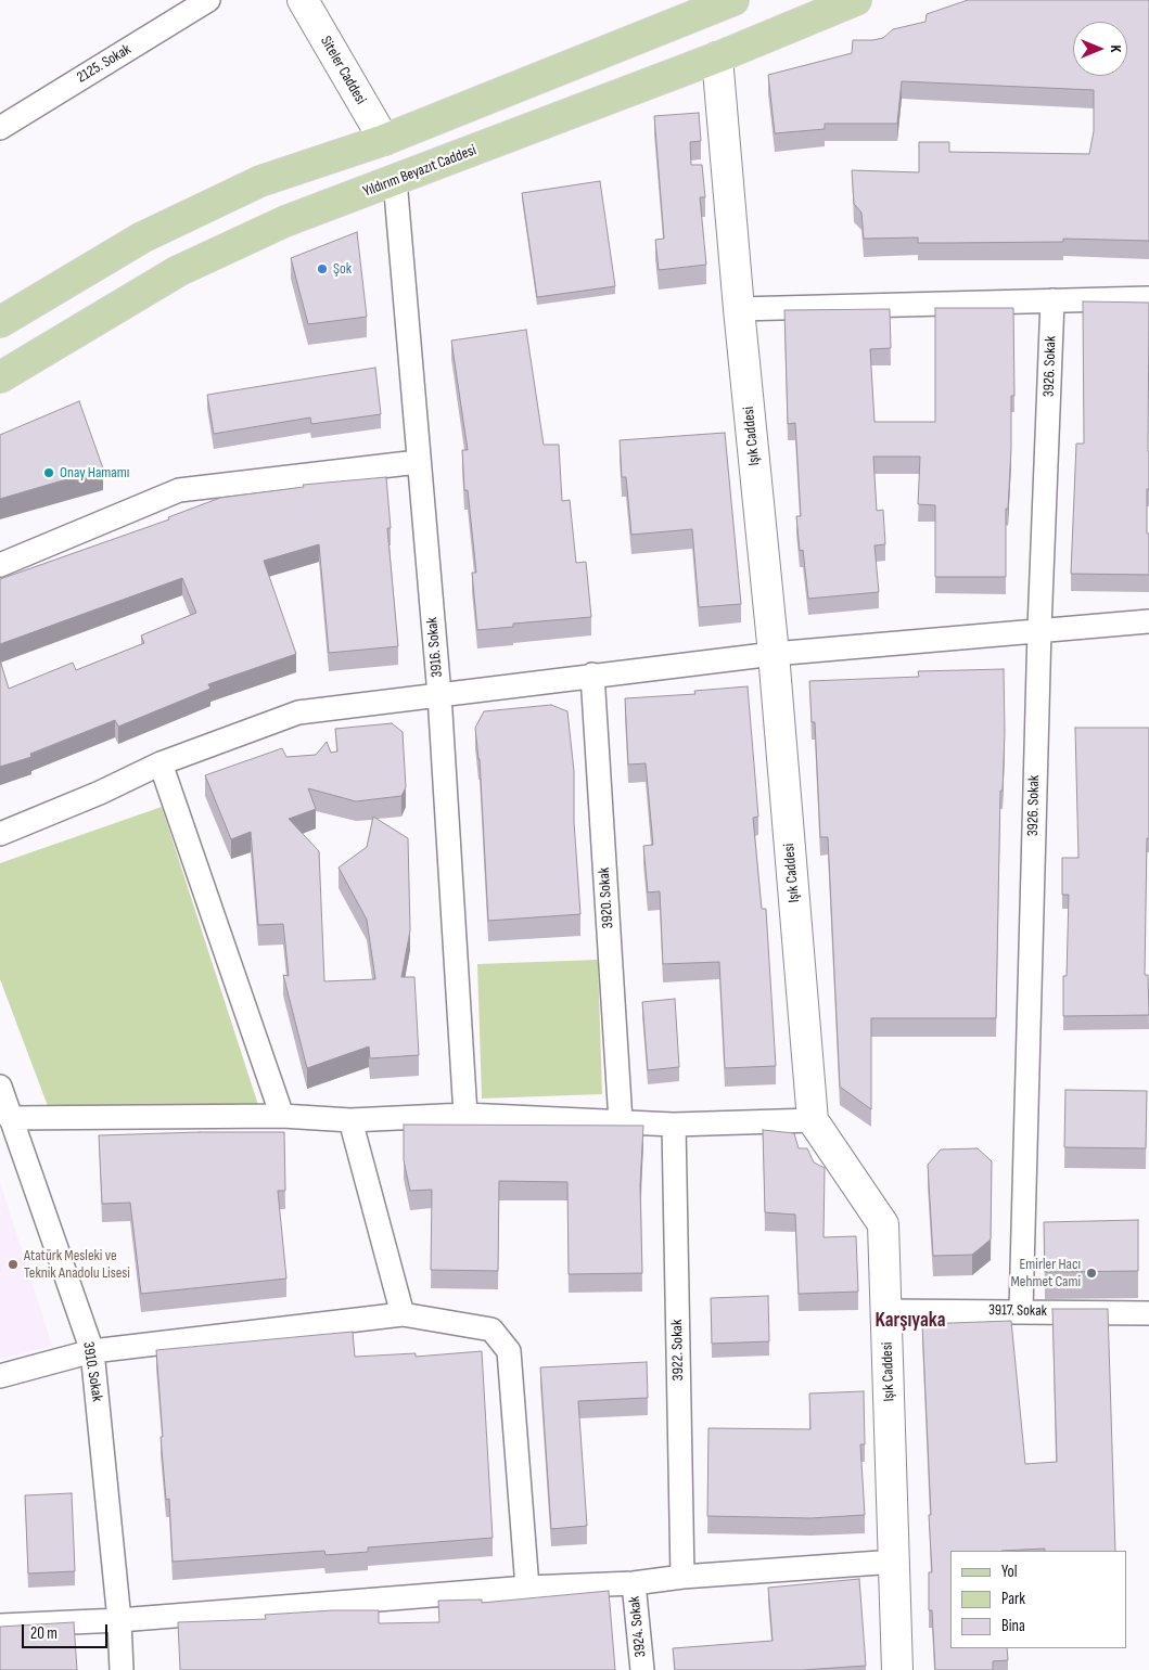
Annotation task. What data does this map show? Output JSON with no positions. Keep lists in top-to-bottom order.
{
  "streets": {
    "main road": ["Yıldırım Beyazıt Caddesi"],
    "street": [
      "2125. Sokak",
      "Siteler Caddesi",
      "3926. Sokak",
      "Işık Caddesi",
      "3916. Sokak",
      "3920. Sokak",
      "3917. Sokak",
      "3922. Sokak",
      "3910. Sokak",
      "3924. Sokak"
    ]
  },
  "crossings": [
    ["Yıldırım Beyazıt Caddesi", "Işık Caddesi"],
    ["Yıldırım Beyazıt Caddesi", "3916. Sokak"],
    ["3926. Sokak", "3917. Sokak"],
    ["Işık Caddesi", "3917. Sokak"]
  ],
  "districts": ["Karşıyaka"],
  "places": [
    "Şok",
    "Onay Hamamı",
    "Atatürk Mesleki ve Teknik Anadolu Lisesi",
    "Emirler Hacı Mehmet Cami"
  ],
  "legend": ["Yol", "Park", "Bina"],
  "scale_bar": "20 m",
  "north": "right"
}
